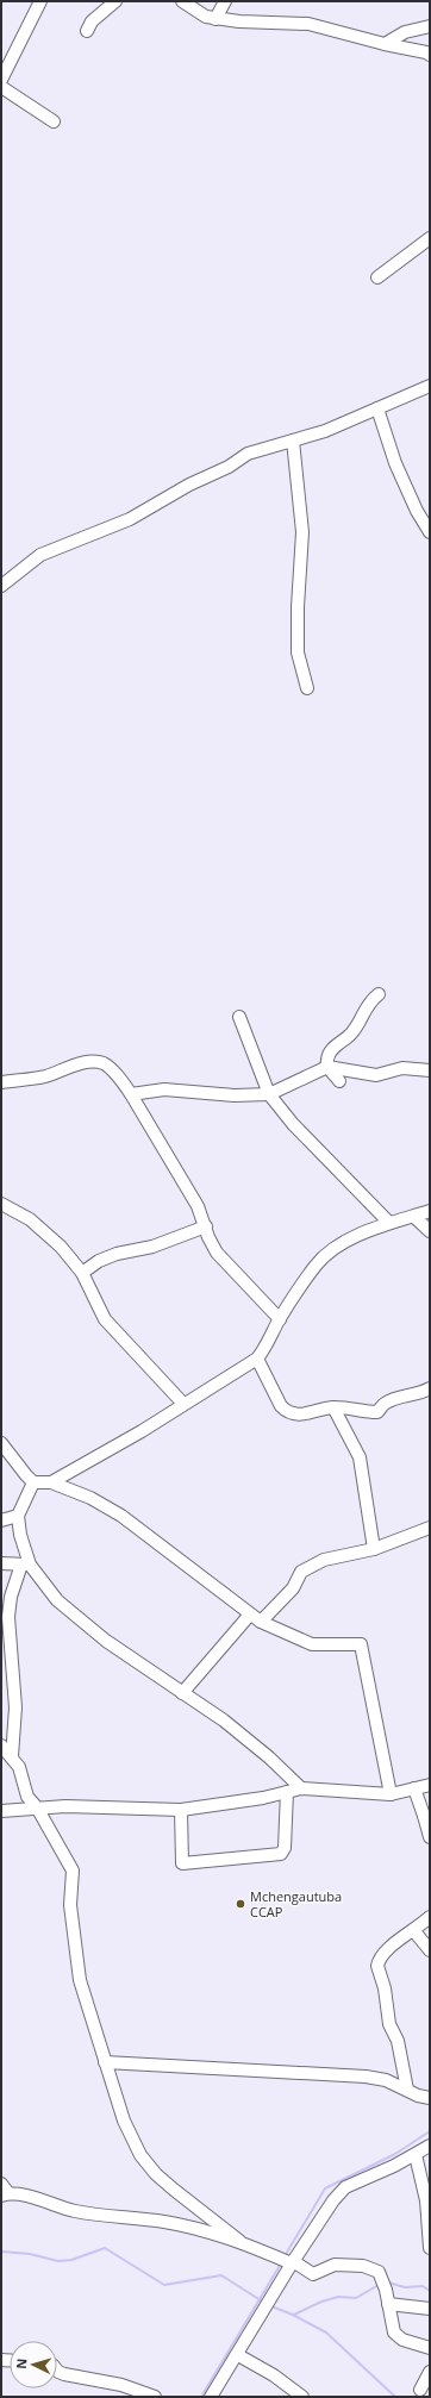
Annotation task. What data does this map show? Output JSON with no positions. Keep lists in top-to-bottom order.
{
  "places": ["Mchengautuba CCAP"],
  "north": "left"
}
